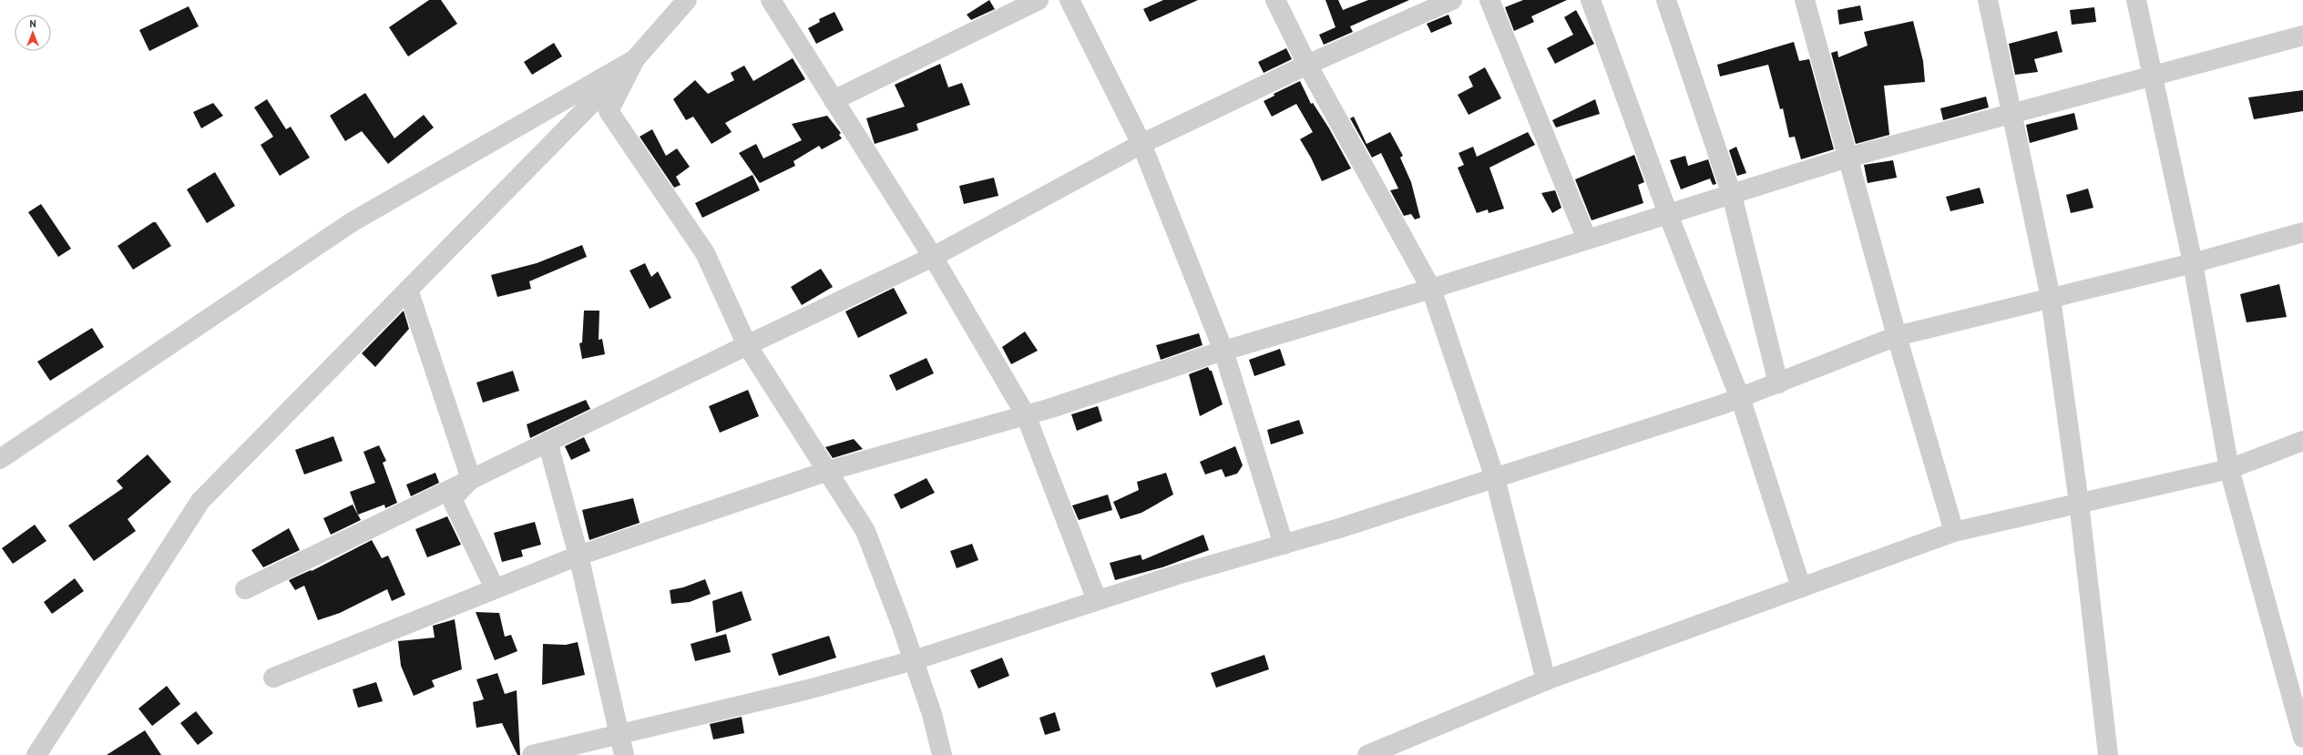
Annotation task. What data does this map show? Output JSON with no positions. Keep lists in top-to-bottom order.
{
  "north": "top"
}
